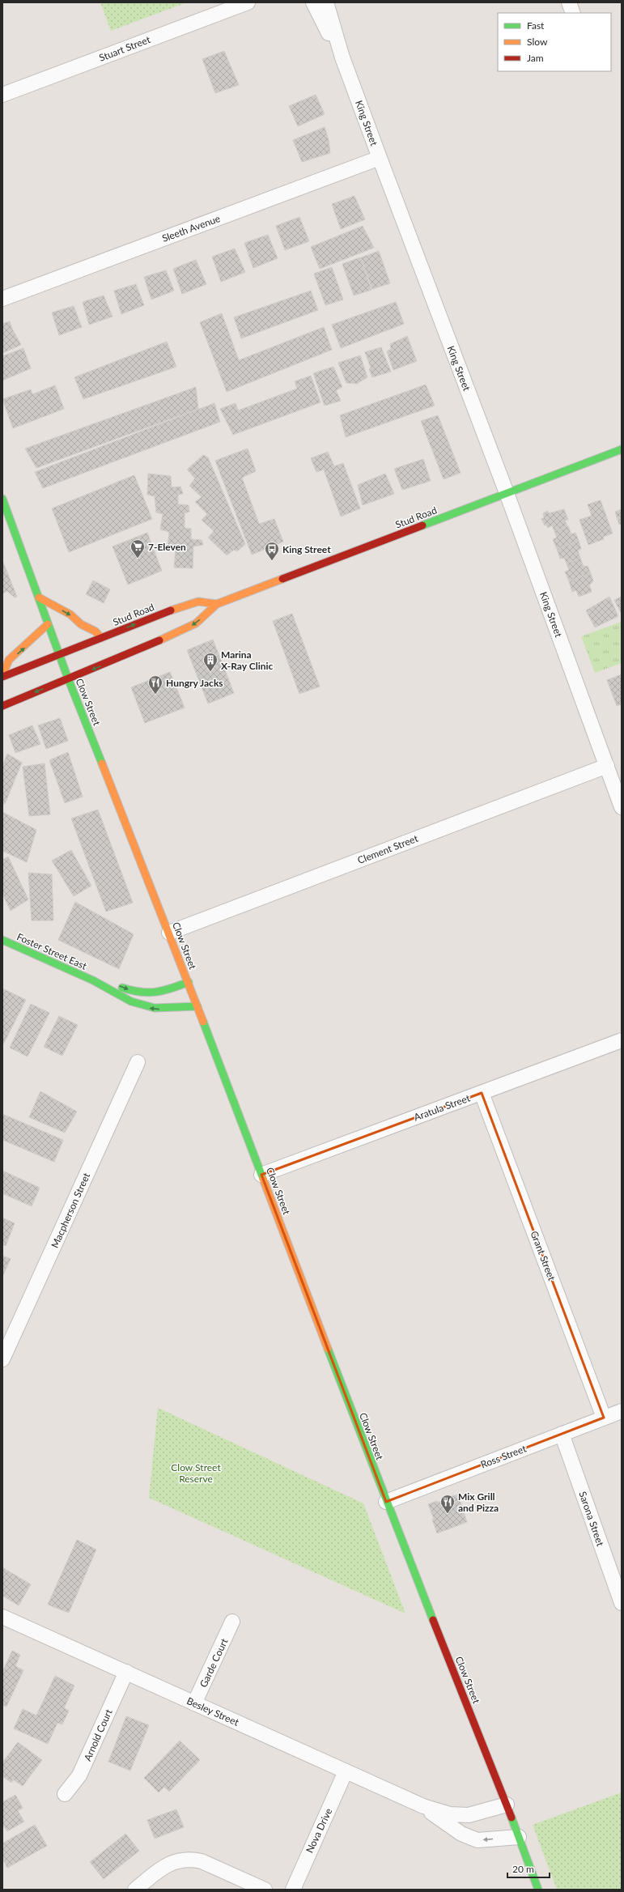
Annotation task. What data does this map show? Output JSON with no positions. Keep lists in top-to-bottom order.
{
  "streets": {
    "main road": ["Stud Road", "Clow Street", "Foster Street East"],
    "street": [
      "Stuart Street",
      "King Street",
      "Sleeth Avenue",
      "Clement Street",
      "Aratula Street",
      "Macpherson Street",
      "Grant Street",
      "Ross Street",
      "Sarona Street",
      "Garde Court",
      "Besley Street",
      "Arnold Court",
      "Nova Drive"
    ]
  },
  "crossings": [
    ["King Street", "Sleeth Avenue"],
    ["King Street", "Stud Road"],
    ["King Street", "Clement Street"],
    ["Stud Road", "Clow Street"],
    ["Clow Street", "Clement Street"],
    ["Clow Street", "Foster Street East"],
    ["Clow Street", "Aratula Street"],
    ["Clow Street", "Ross Street"],
    ["Clow Street", "Besley Street"],
    ["Aratula Street", "Grant Street"],
    ["Grant Street", "Ross Street"],
    ["Ross Street", "Sarona Street"],
    ["Garde Court", "Besley Street"],
    ["Besley Street", "Arnold Court"],
    ["Besley Street", "Nova Drive"]
  ],
  "parks": ["Clow Street Reserve"],
  "places": {
    "supermarket": ["7-Eleven"],
    "bus stop": ["King Street"],
    "building": ["Marina X-Ray Clinic"],
    "restaurant": ["Hungry Jacks", "Mix Grill and Pizza"]
  },
  "legend": ["Fast", "Slow", "Jam"],
  "scale_bar": "20 m"
}
